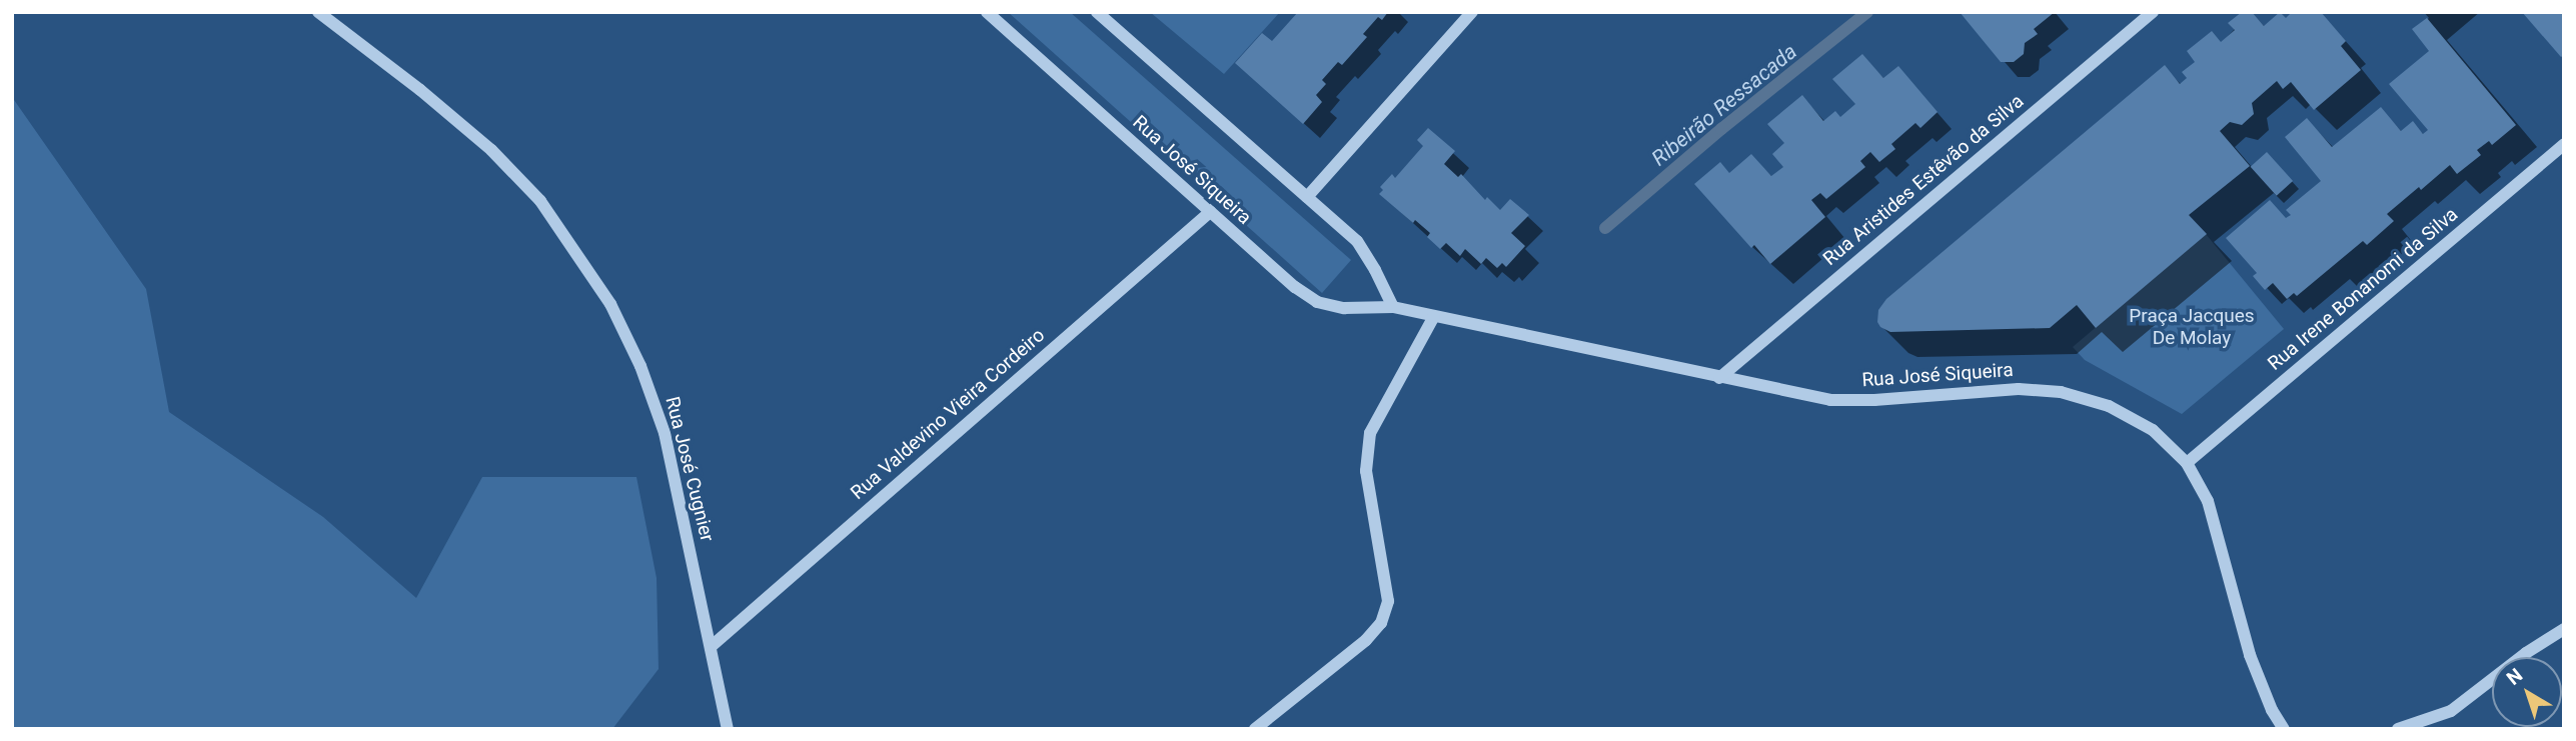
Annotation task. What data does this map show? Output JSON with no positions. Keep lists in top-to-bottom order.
{
  "streets": {
    "street": [
      "Rua José Siqueira",
      "Rua Aristides Estêvão da Silva",
      "Rua Irene Bonanomi da Silva",
      "Rua Valdevino Vieira Cordeiro",
      "Rua José Cugnier"
    ]
  },
  "crossings": [
    ["Rua José Siqueira", "Rua Aristides Estêvão da Silva"],
    ["Rua José Siqueira", "Rua Irene Bonanomi da Silva"],
    ["Rua José Siqueira", "Rua Valdevino Vieira Cordeiro"],
    ["Rua Valdevino Vieira Cordeiro", "Rua José Cugnier"]
  ],
  "water": ["Ribeirão Ressacada"],
  "parks": ["Praça Jacques De Molay"],
  "north": "top left"
}
